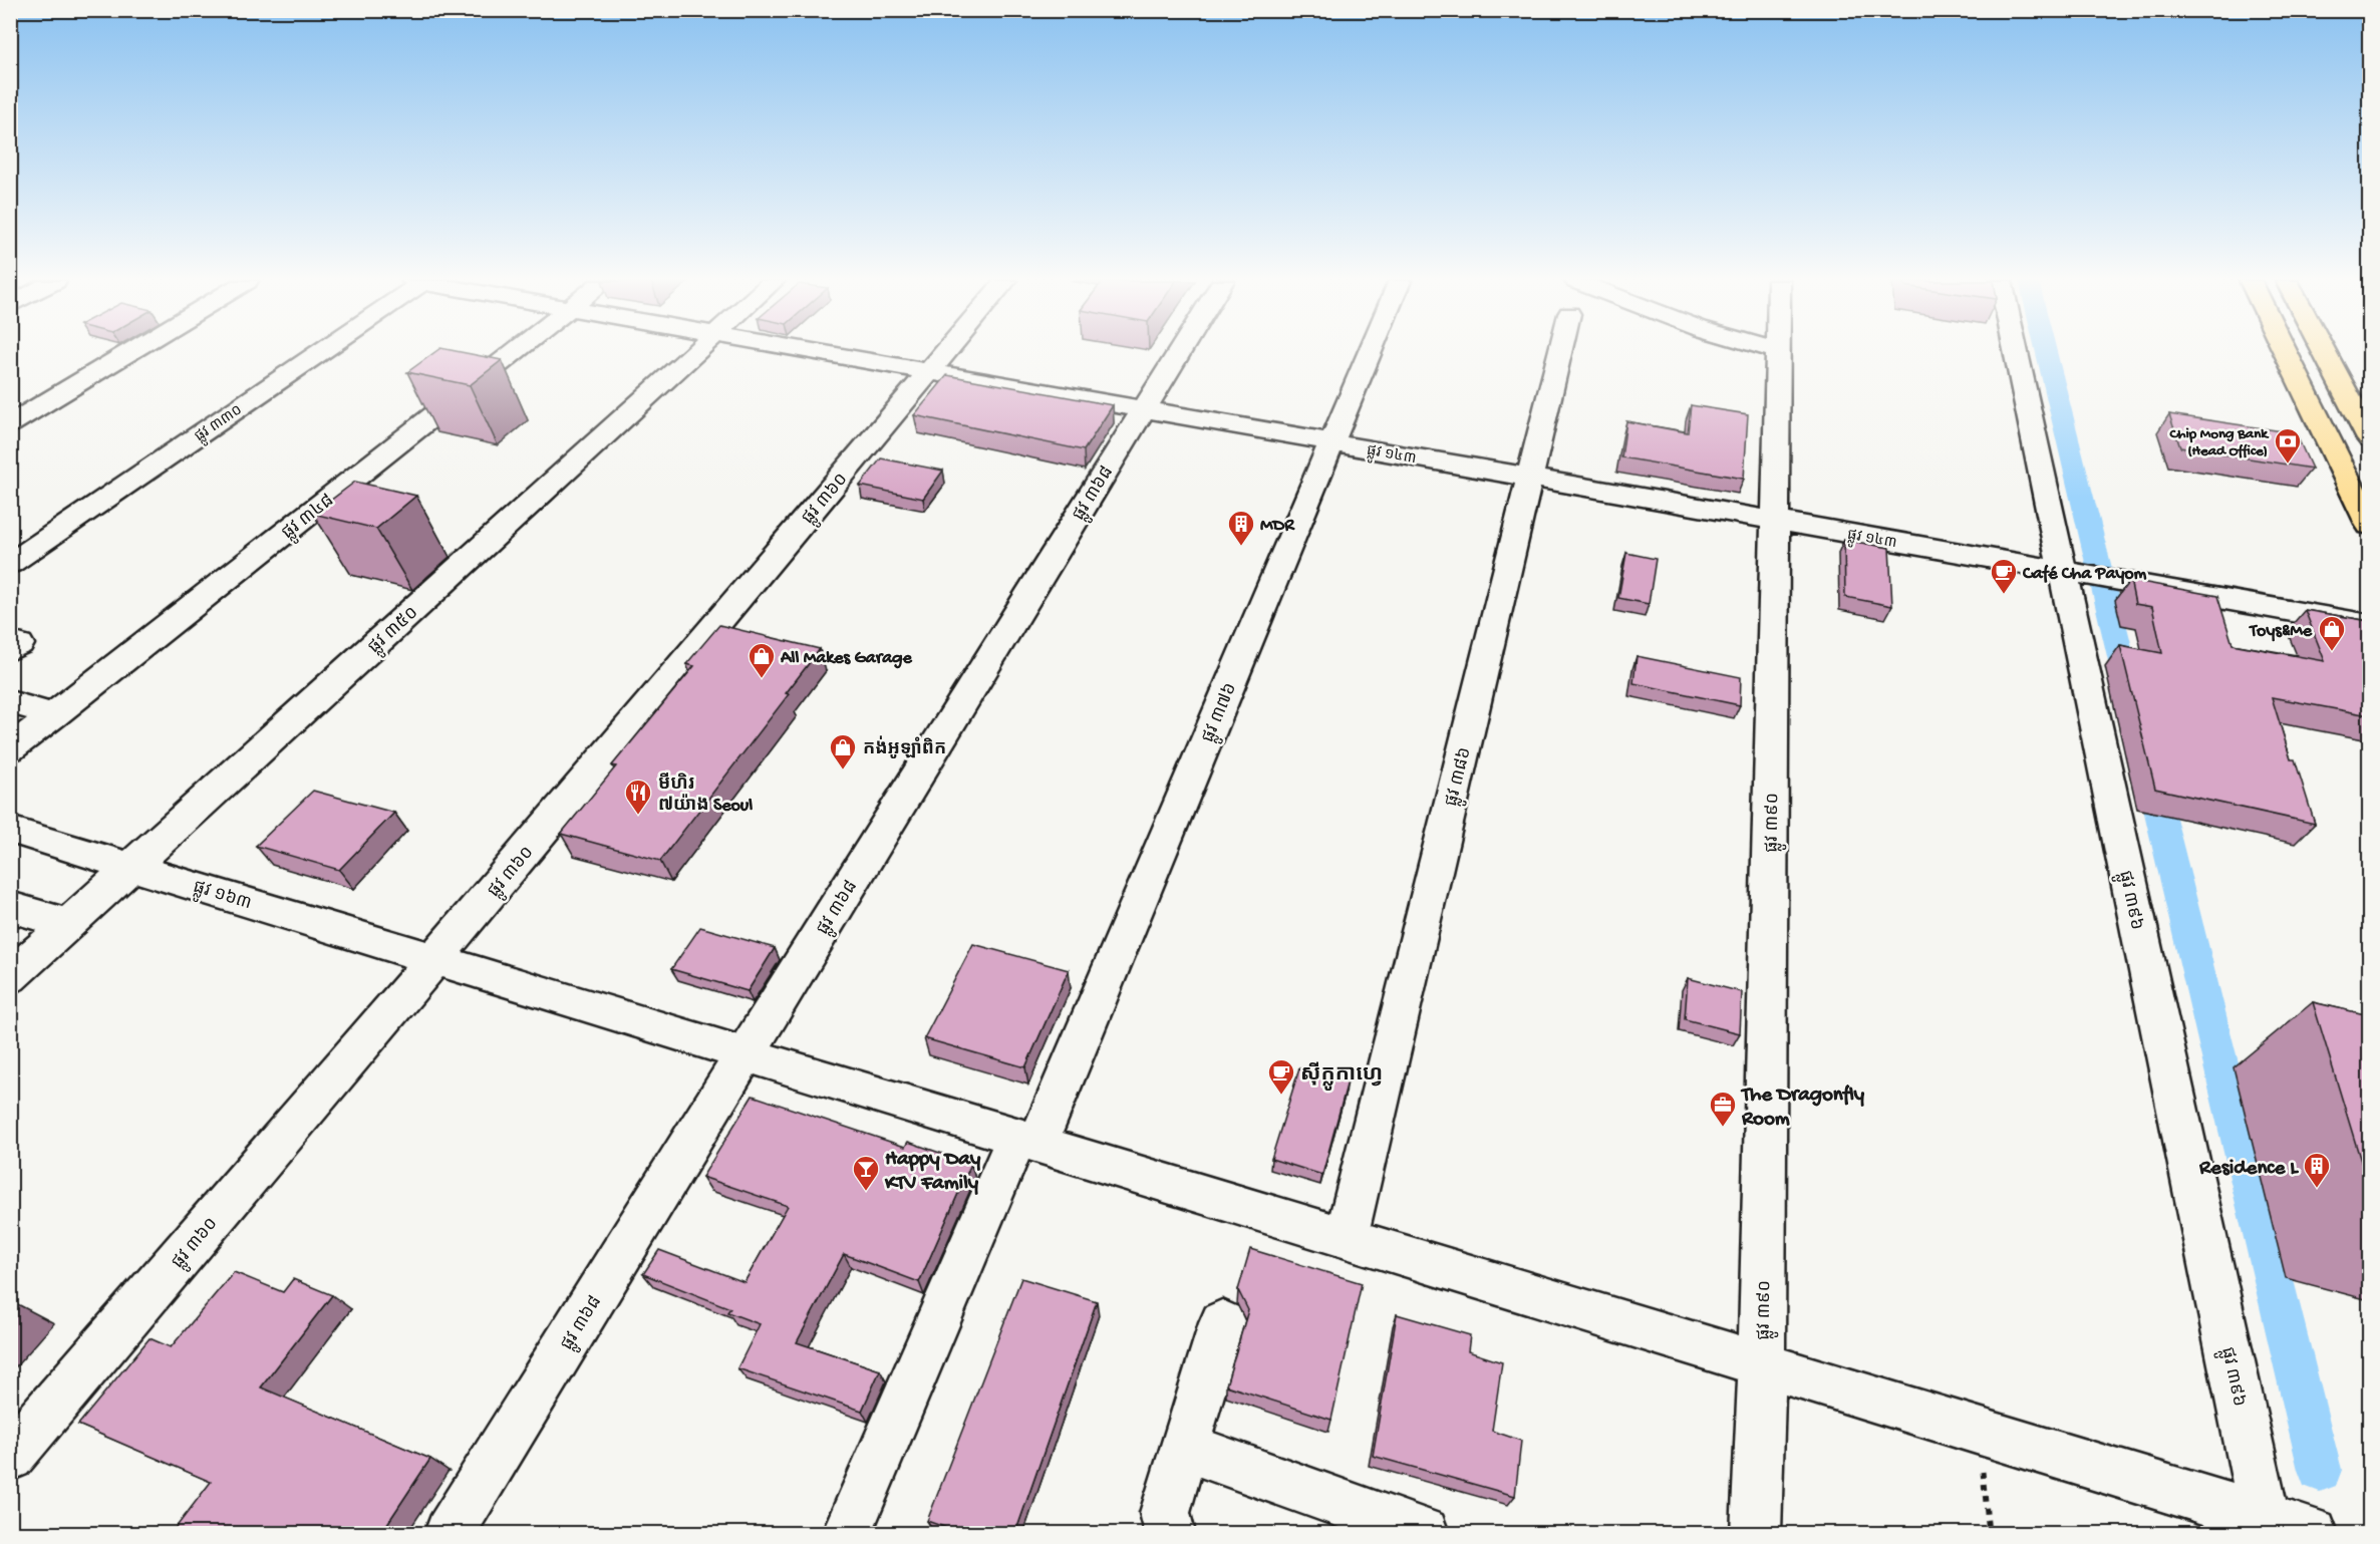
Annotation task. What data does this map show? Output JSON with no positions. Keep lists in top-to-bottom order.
{
  "streets": {
    "street": [
      "ផ្លូវ ៣៣០",
      "ផ្លូវ ១៤៣",
      "ផ្លូវ ៣៦៨",
      "ផ្លូវ ៣៦០",
      "ផ្លូវ ៣៤៨",
      "ផ្លូវ ៣៥០",
      "ផ្លូវ ៣៧៦",
      "ផ្លូវ ៣៨៦",
      "ផ្លូវ ៣៩០",
      "ផ្លូវ ១៦៣",
      "ផ្លូវ ៣៩៦"
    ]
  },
  "crossings": [
    ["ផ្លូវ ១៤៣", "ផ្លូវ ៣៦៨"],
    ["ផ្លូវ ១៤៣", "ផ្លូវ ៣៦០"],
    ["ផ្លូវ ១៤៣", "ផ្លូវ ៣៧៦"],
    ["ផ្លូវ ១៤៣", "ផ្លូវ ៣៨៦"],
    ["ផ្លូវ ១៤៣", "ផ្លូវ ៣៩០"],
    ["ផ្លូវ ១៤៣", "ផ្លូវ ៣៩៦"],
    ["ផ្លូវ ៣៦៨", "ផ្លូវ ១៦៣"],
    ["ផ្លូវ ៣៦០", "ផ្លូវ ១៦៣"],
    ["ផ្លូវ ៣៥០", "ផ្លូវ ១៦៣"],
    ["ផ្លូវ ៣៧៦", "ផ្លូវ ១៦៣"],
    ["ផ្លូវ ៣៨៦", "ផ្លូវ ១៦៣"],
    ["ផ្លូវ ៣៩០", "ផ្លូវ ១៦៣"],
    ["ផ្លូវ ១៦៣", "ផ្លូវ ៣៩៦"]
  ],
  "places": {
    "bank": ["Chip Mong Bank (Head Office)"],
    "building": ["MDR", "Residence L"],
    "cafe": ["Café Cha Payom", "ស៊ីក្លូកាហ្វេ"],
    "shop": ["Toys&Me", "All Makes Garage", "កង់អូឡាំពិក"],
    "restaurant": ["មីហិរ ៧យ៉ាង Seoul"],
    "office": ["The Dragonfly Room"],
    "bar": ["Happy Day KTV Family"]
  }
}
